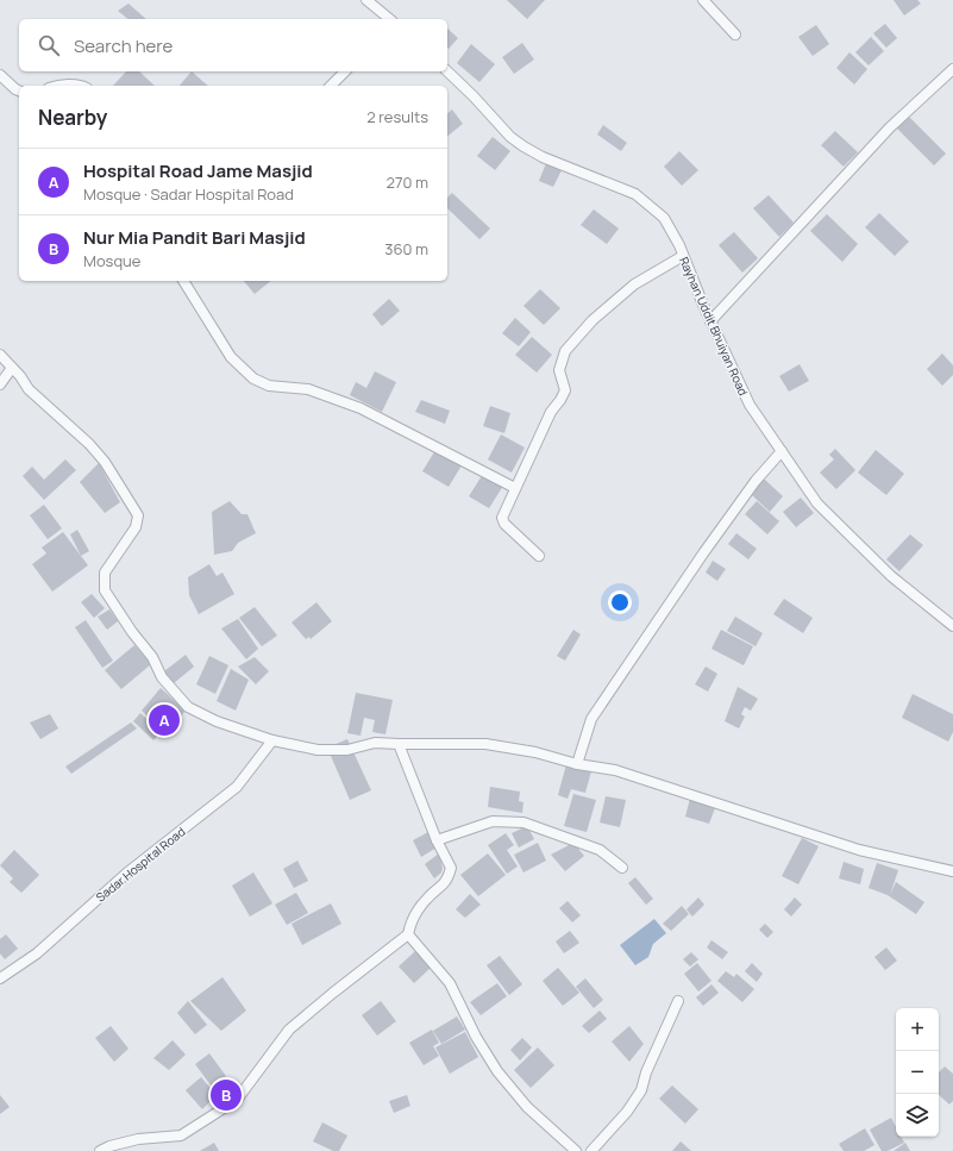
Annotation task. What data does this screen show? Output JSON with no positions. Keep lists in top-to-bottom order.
{
  "streets": {
    "street": ["Rayhan Uddit Bhuiyan Road", "Sadar Hospital Road"]
  },
  "page": {
    "search": "Search here",
    "heading": ["Nearby", "2 results"],
    "list": [
      {
        "mark": "A",
        "name": "Hospital Road Jame Masjid",
        "note": "Mosque · Sadar Hospital Road",
        "value": "270 m"
      },
      {
        "mark": "B",
        "name": "Nur Mia Pandit Bari Masjid",
        "note": "Mosque",
        "value": "360 m"
      }
    ],
    "pins": ["A", "B"],
    "map_buttons": ["+", "−"]
  }
}
